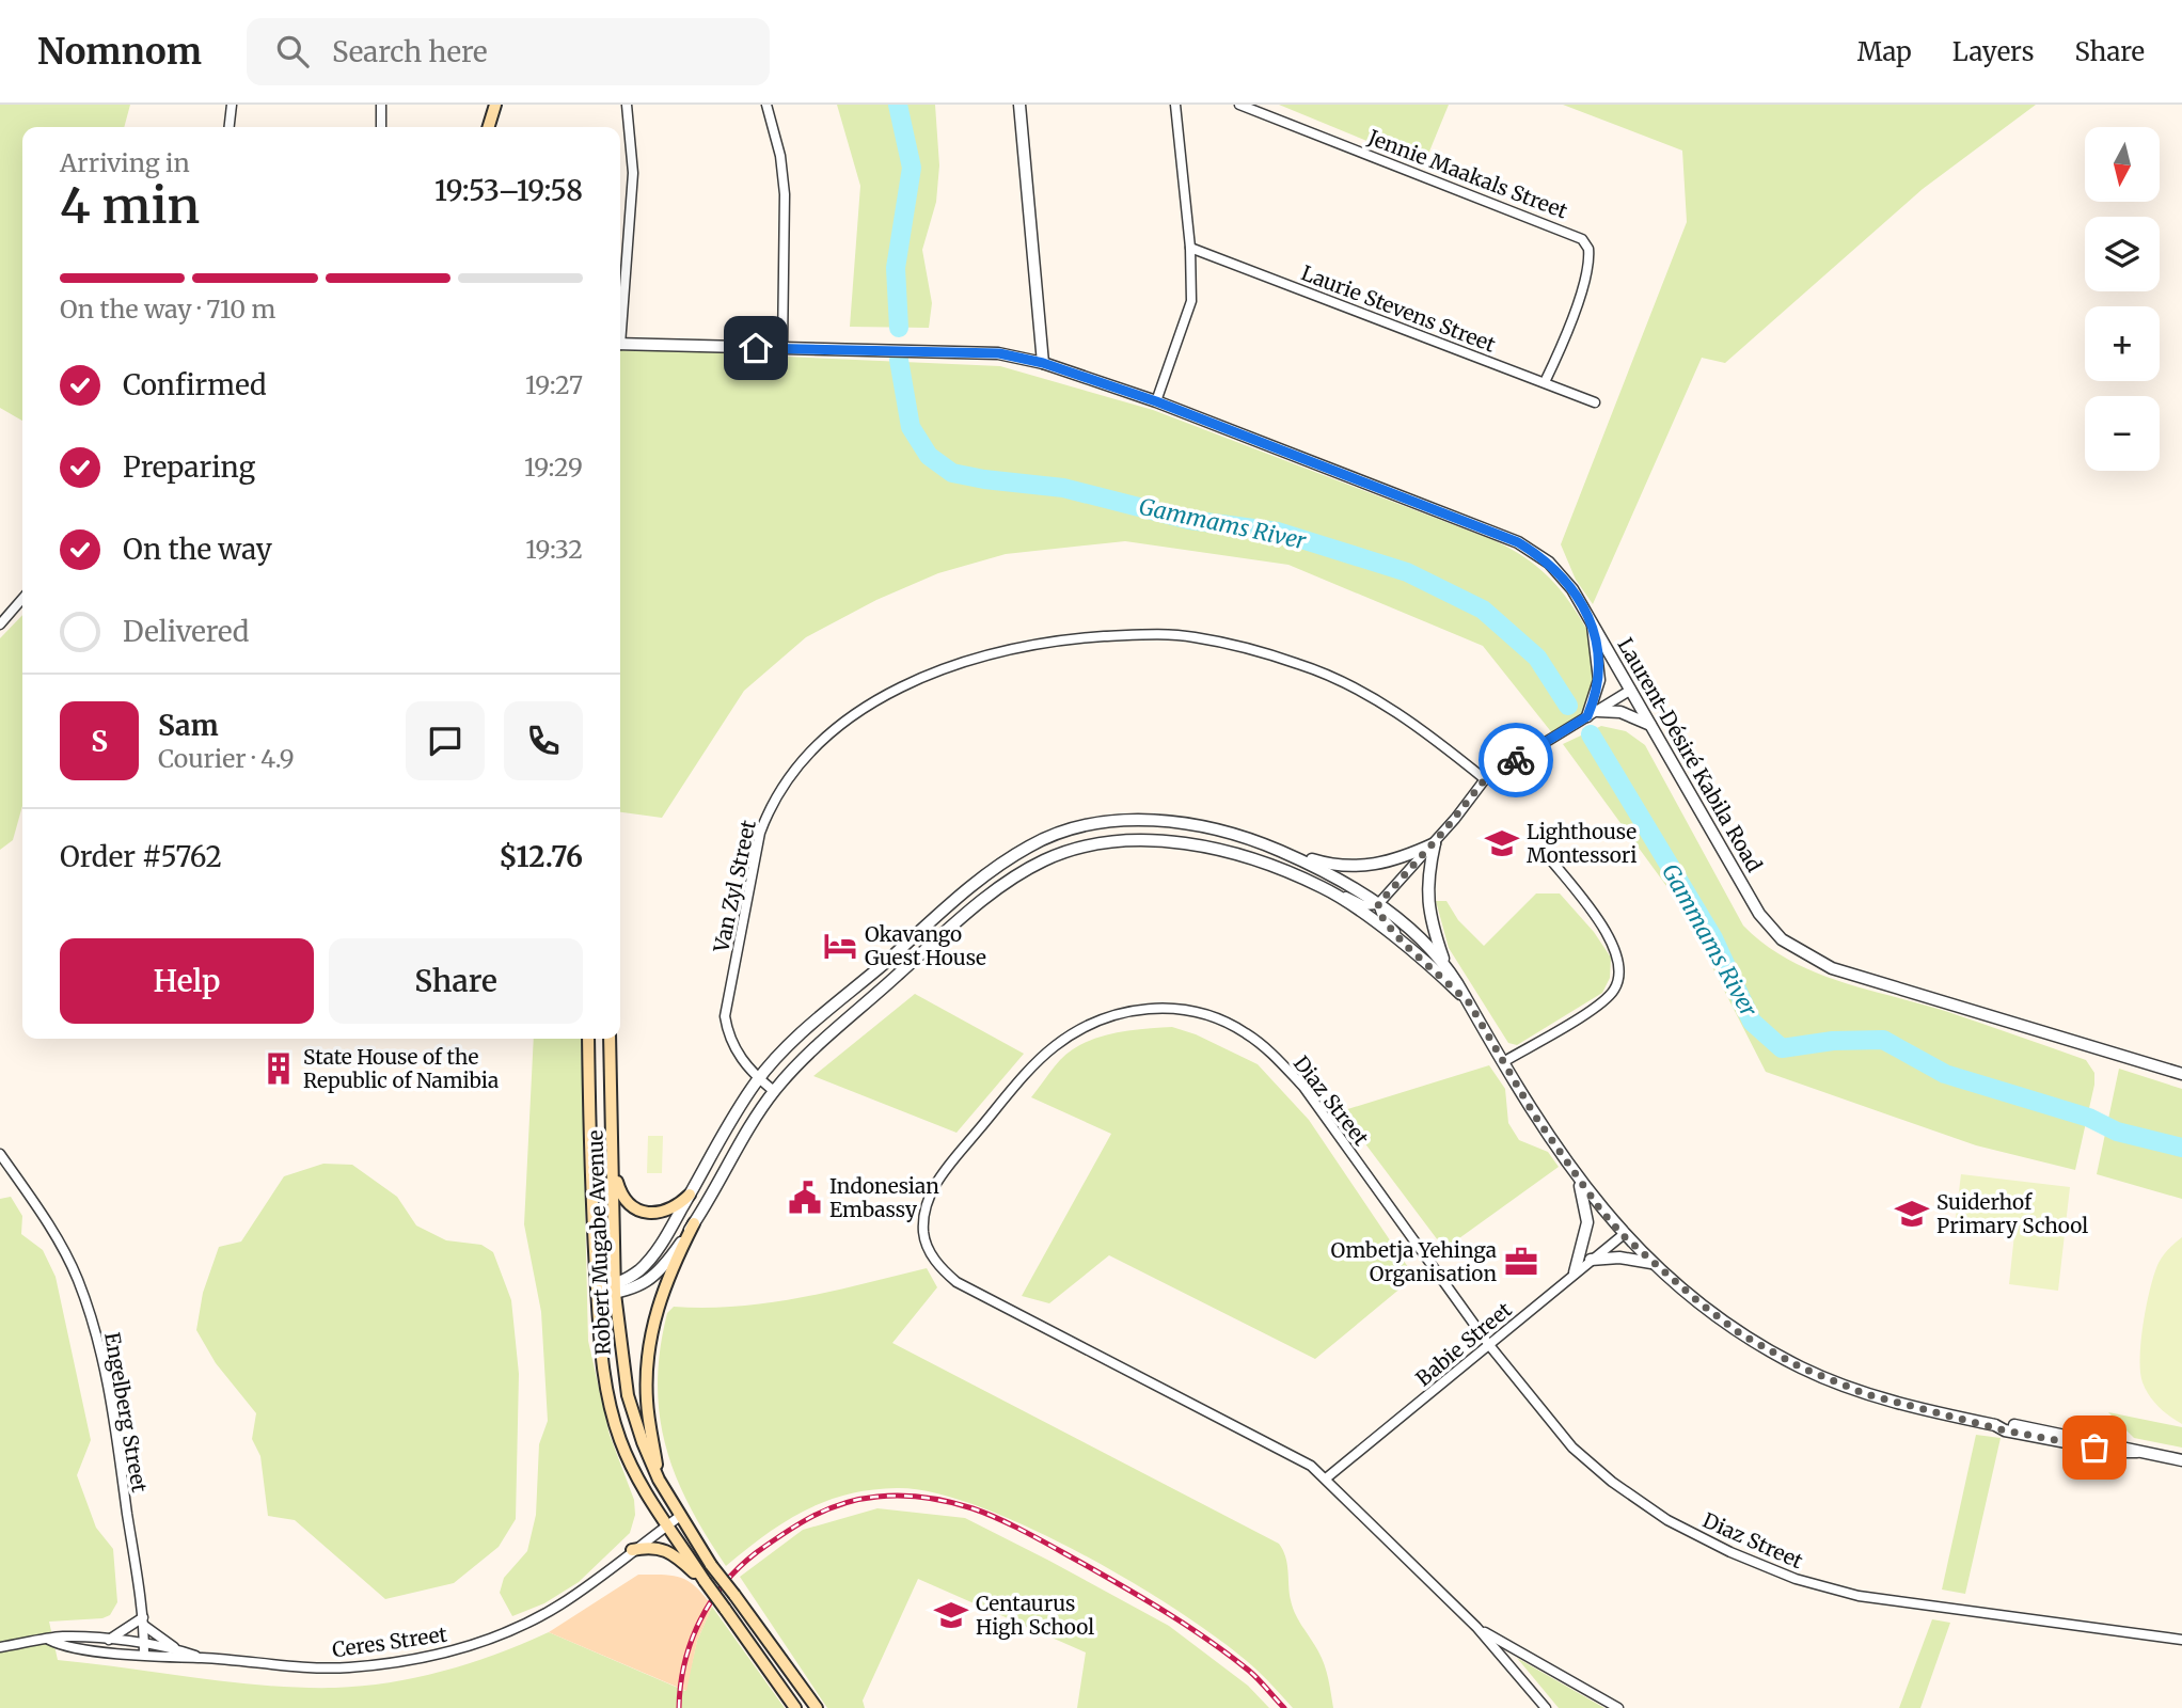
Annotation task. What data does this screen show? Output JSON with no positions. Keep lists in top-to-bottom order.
{
  "streets": {
    "main road": ["Robert Mugabe Avenue"],
    "street": [
      "Jennie Maakals Street",
      "Laurie Stevens Street",
      "Laurent-Désiré Kabila Road",
      "Van Zyl Street",
      "Diaz Street",
      "Babie Street",
      "Engelberg Street",
      "Ceres Street"
    ]
  },
  "crossings": [
    ["Jennie Maakals Street", "Laurie Stevens Street"],
    ["Diaz Street", "Babie Street"],
    ["Robert Mugabe Avenue", "Ceres Street"],
    ["Engelberg Street", "Ceres Street"]
  ],
  "water": ["Gammams River"],
  "places": {
    "school or university": ["Lighthouse Montessori", "Suiderhof Primary School", "Centaurus High School"],
    "hotel": ["Okavango Guest House"],
    "building": ["State House of the Republic of Namibia"],
    "public building": ["Indonesian Embassy"],
    "office": ["Ombetja Yehinga Organisation"]
  },
  "north": "bottom",
  "page": {
    "header": "Nomnom",
    "search": "Search here",
    "nav": ["Map", "Layers", "Share"],
    "map_buttons": ["+", "−"],
    "heading": ["4 min", "Arriving in", "19:53–19:58"],
    "panel": [
      "Sam",
      "Courier · 4.9",
      "Order #5762",
      "$12.76"
    ],
    "bar": "On the way · 710 m",
    "list": [
      ["Confirmed", "19:27"],
      ["Preparing", "19:29"],
      ["On the way", "19:32"],
      "Delivered"
    ],
    "round": "S",
    "buttons": ["Help", "Share"]
  }
}
